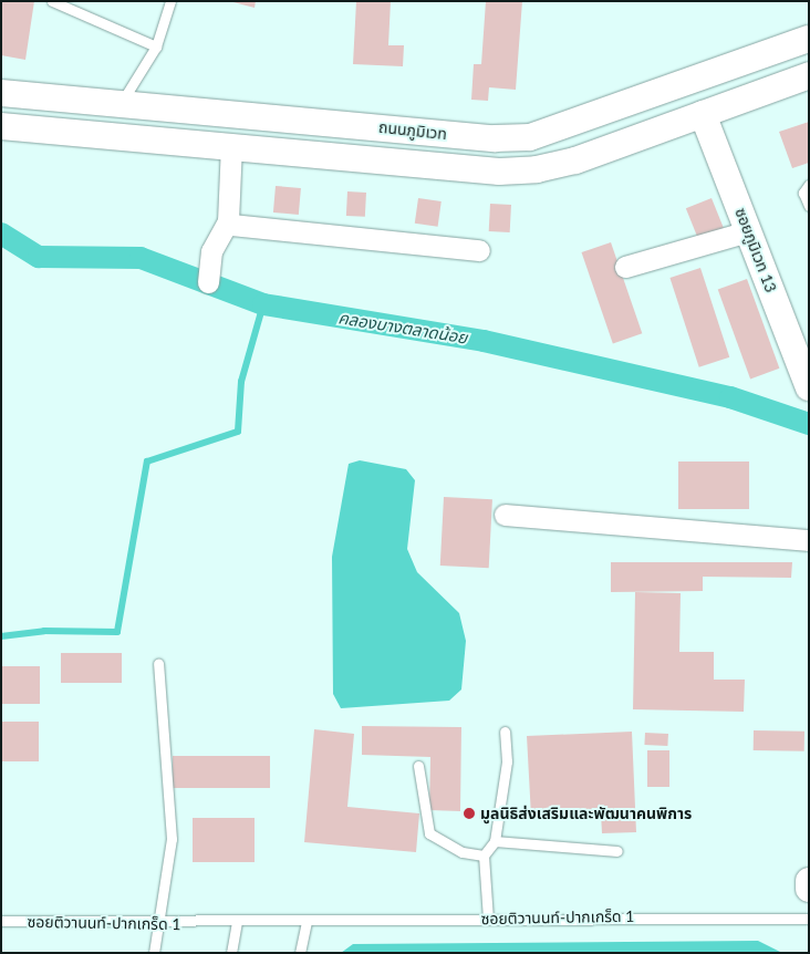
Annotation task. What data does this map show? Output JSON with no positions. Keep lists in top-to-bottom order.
{
  "streets": {
    "street": ["ถนนภูมิเวท", "ซอยภูมิเวท 13"],
    "lane": ["ซอยติวานนท์-ปากเกร็ด 1"]
  },
  "crossings": [
    ["ถนนภูมิเวท", "ซอยภูมิเวท 13"]
  ],
  "water": ["คลองบางตลาดน้อย"],
  "places": ["มูลนิธิส่งเสริมและพัฒนาคนพิการ"]
}
